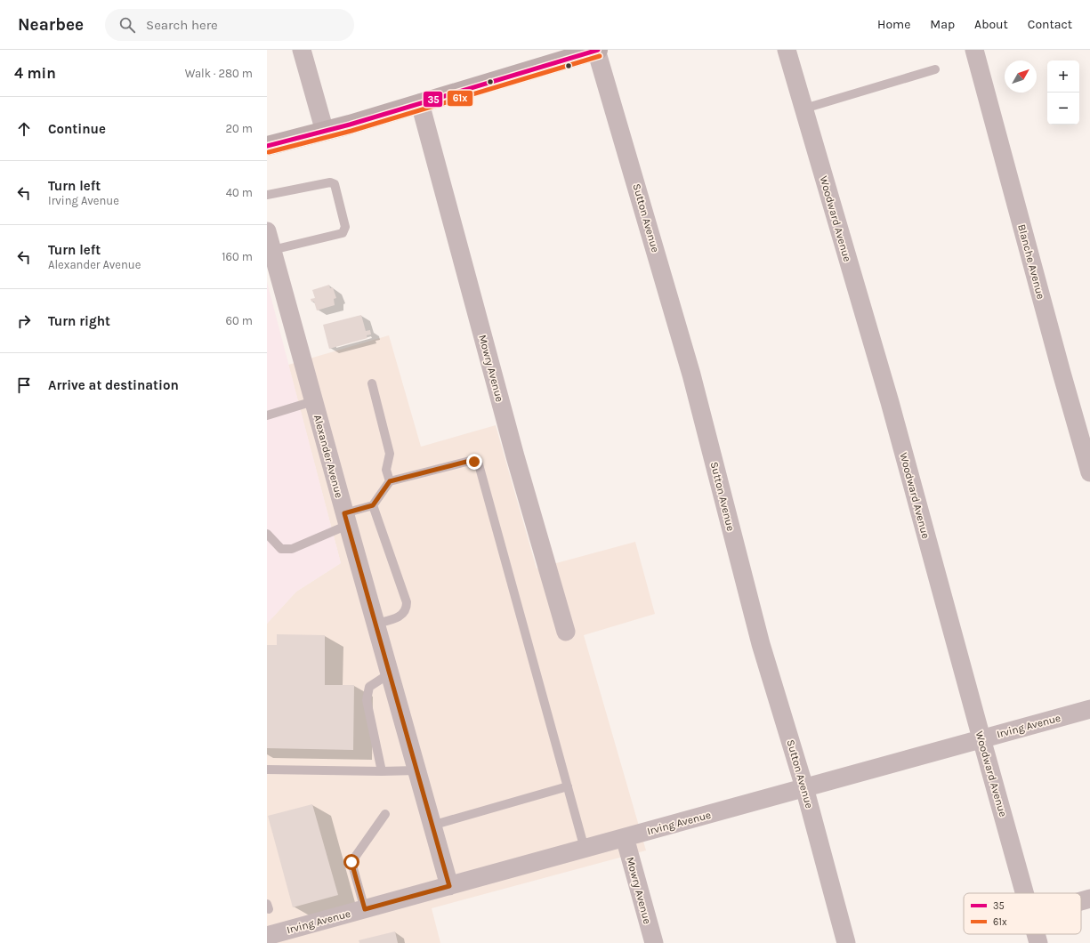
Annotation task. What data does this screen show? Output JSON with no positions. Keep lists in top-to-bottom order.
{
  "streets": {
    "street": [
      "Sutton Avenue",
      "Woodward Avenue",
      "Blanche Avenue",
      "Mowry Avenue",
      "Alexander Avenue",
      "Irving Avenue"
    ]
  },
  "crossings": [
    ["Sutton Avenue", "Irving Avenue"],
    ["Woodward Avenue", "Irving Avenue"],
    ["Mowry Avenue", "Irving Avenue"],
    ["Alexander Avenue", "Irving Avenue"]
  ],
  "lines": ["transit line 35", "transit line 61x"],
  "legend": ["35", "61x"],
  "north": "top right",
  "page": {
    "header": "Nearbee",
    "search": "Search here",
    "nav": [
      "Home",
      "Map",
      "About",
      "Contact"
    ],
    "heading": ["4 min", "Walk · 280 m"],
    "map_buttons": ["+", "−"],
    "list": [
      ["Continue", "20 m"],
      ["Turn left", "Irving Avenue", "40 m"],
      ["Turn left", "Alexander Avenue", "160 m"],
      ["Turn right", "60 m"],
      "Arrive at destination"
    ]
  }
}
